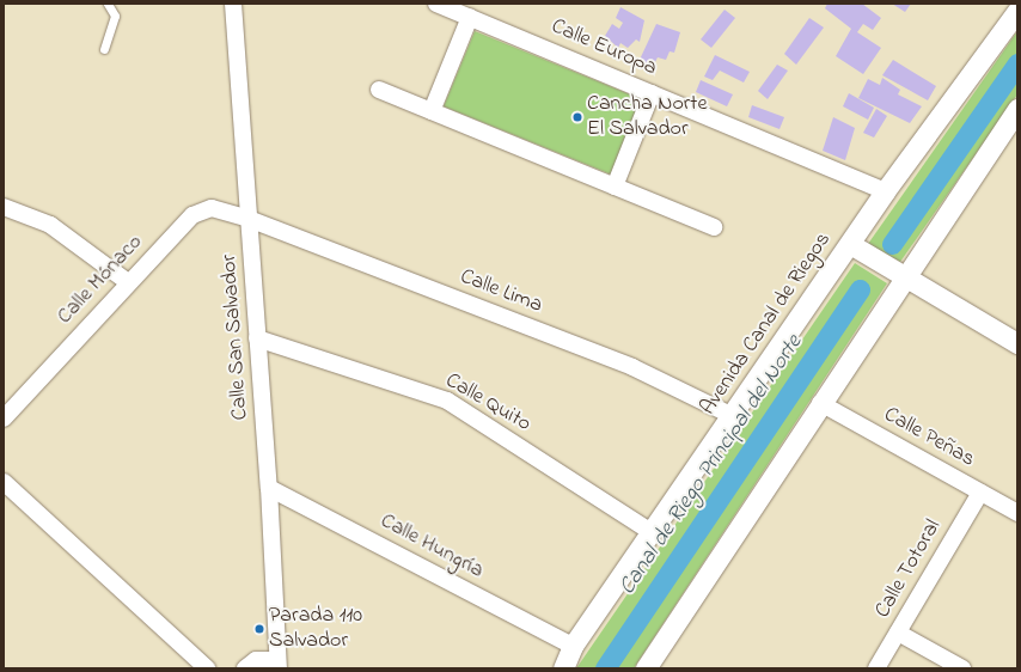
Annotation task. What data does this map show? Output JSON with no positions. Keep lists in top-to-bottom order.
{
  "streets": {
    "street": [
      "Calle Europa",
      "Calle Mónaco",
      "Calle Lima",
      "Avenida Canal de Riegos",
      "Calle San Salvador",
      "Calle Quito",
      "Calle Peñas",
      "Calle Hungría",
      "Calle Totoral"
    ]
  },
  "crossings": [
    ["Calle Europa", "Avenida Canal de Riegos"],
    ["Calle Mónaco", "Calle Lima"],
    ["Calle Mónaco", "Calle San Salvador"],
    ["Calle Lima", "Avenida Canal de Riegos"],
    ["Calle Lima", "Calle San Salvador"],
    ["Avenida Canal de Riegos", "Calle Quito"],
    ["Avenida Canal de Riegos", "Calle Hungría"],
    ["Calle San Salvador", "Calle Quito"],
    ["Calle San Salvador", "Calle Hungría"],
    ["Calle Peñas", "Calle Totoral"]
  ],
  "water": ["Canal de Riego Principal del Norte"],
  "places": ["Cancha Norte El Salvador", "Parada 110 Salvador"]
}
